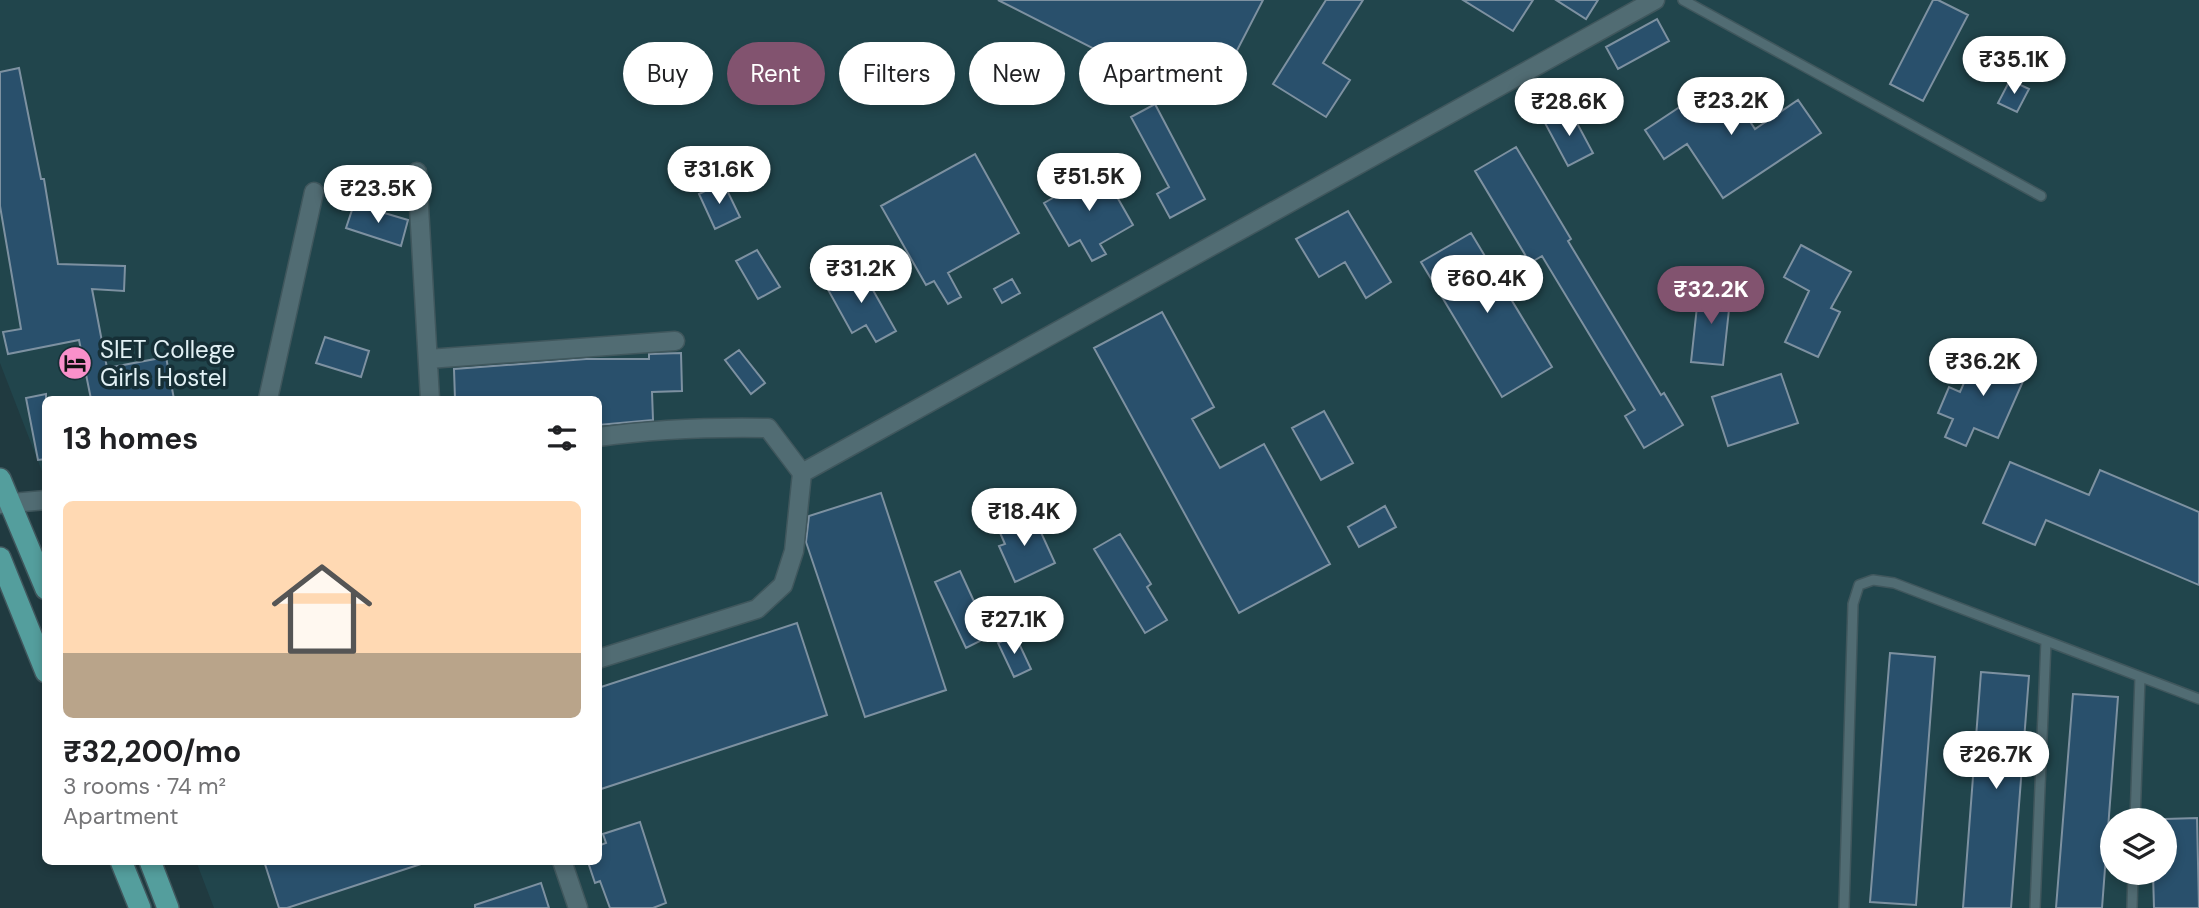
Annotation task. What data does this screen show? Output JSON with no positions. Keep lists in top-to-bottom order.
{
  "places": {
    "hotel": ["SIET College Girls Hostel"]
  },
  "page": {
    "price": [
      "₹35.1K",
      "₹23.2K",
      "₹28.6K",
      "₹31.6K",
      "₹51.5K",
      "₹23.5K",
      "₹31.2K",
      "₹60.4K",
      "₹32.2K",
      "₹36.2K",
      "₹18.4K",
      "₹27.1K",
      "₹26.7K"
    ],
    "chip": [
      "Buy",
      "Rent",
      "Filters",
      "New",
      "Apartment"
    ],
    "heading": "13 homes",
    "list": [
      {
        "name": "₹32,200/mo",
        "note": "3 rooms · 74 m² · Apartment"
      }
    ]
  }
}
